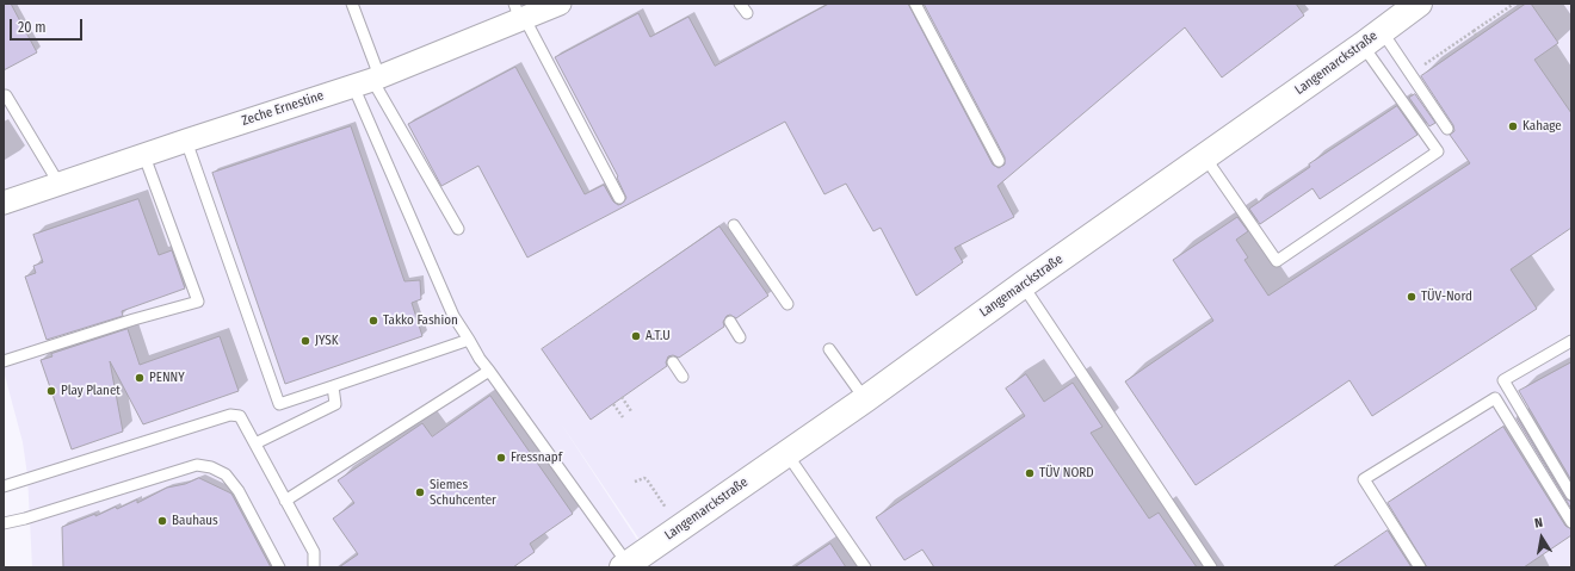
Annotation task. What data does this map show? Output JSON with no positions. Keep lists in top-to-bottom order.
{
  "streets": {
    "street": ["Langemarckstraße", "Zeche Ernestine"]
  },
  "places": [
    "Kahage",
    "TÜV-Nord",
    "Takko Fashion",
    "A.T.U",
    "JYSK",
    "PENNY",
    "Play Planet",
    "Fressnapf",
    "TÜV NORD",
    "Siemes Schuhcenter",
    "Bauhaus"
  ],
  "scale_bar": "20 m",
  "north": "top"
}
